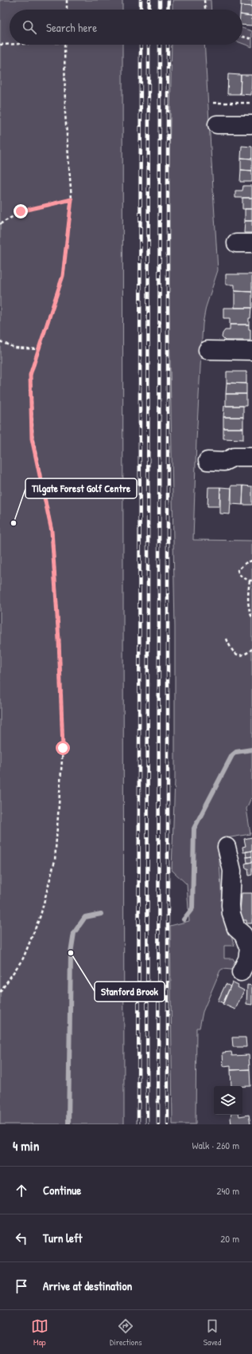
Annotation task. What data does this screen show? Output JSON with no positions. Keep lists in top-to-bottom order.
{
  "places": ["Tilgate Forest Golf Centre", "Stanford Brook"],
  "page": {
    "search": "Search here",
    "heading": ["4 min", "Walk · 260 m"],
    "list": [
      ["Continue", "240 m"],
      ["Turn left", "20 m"],
      "Arrive at destination"
    ],
    "nav": ["Map", "Directions", "Saved"]
  }
}
